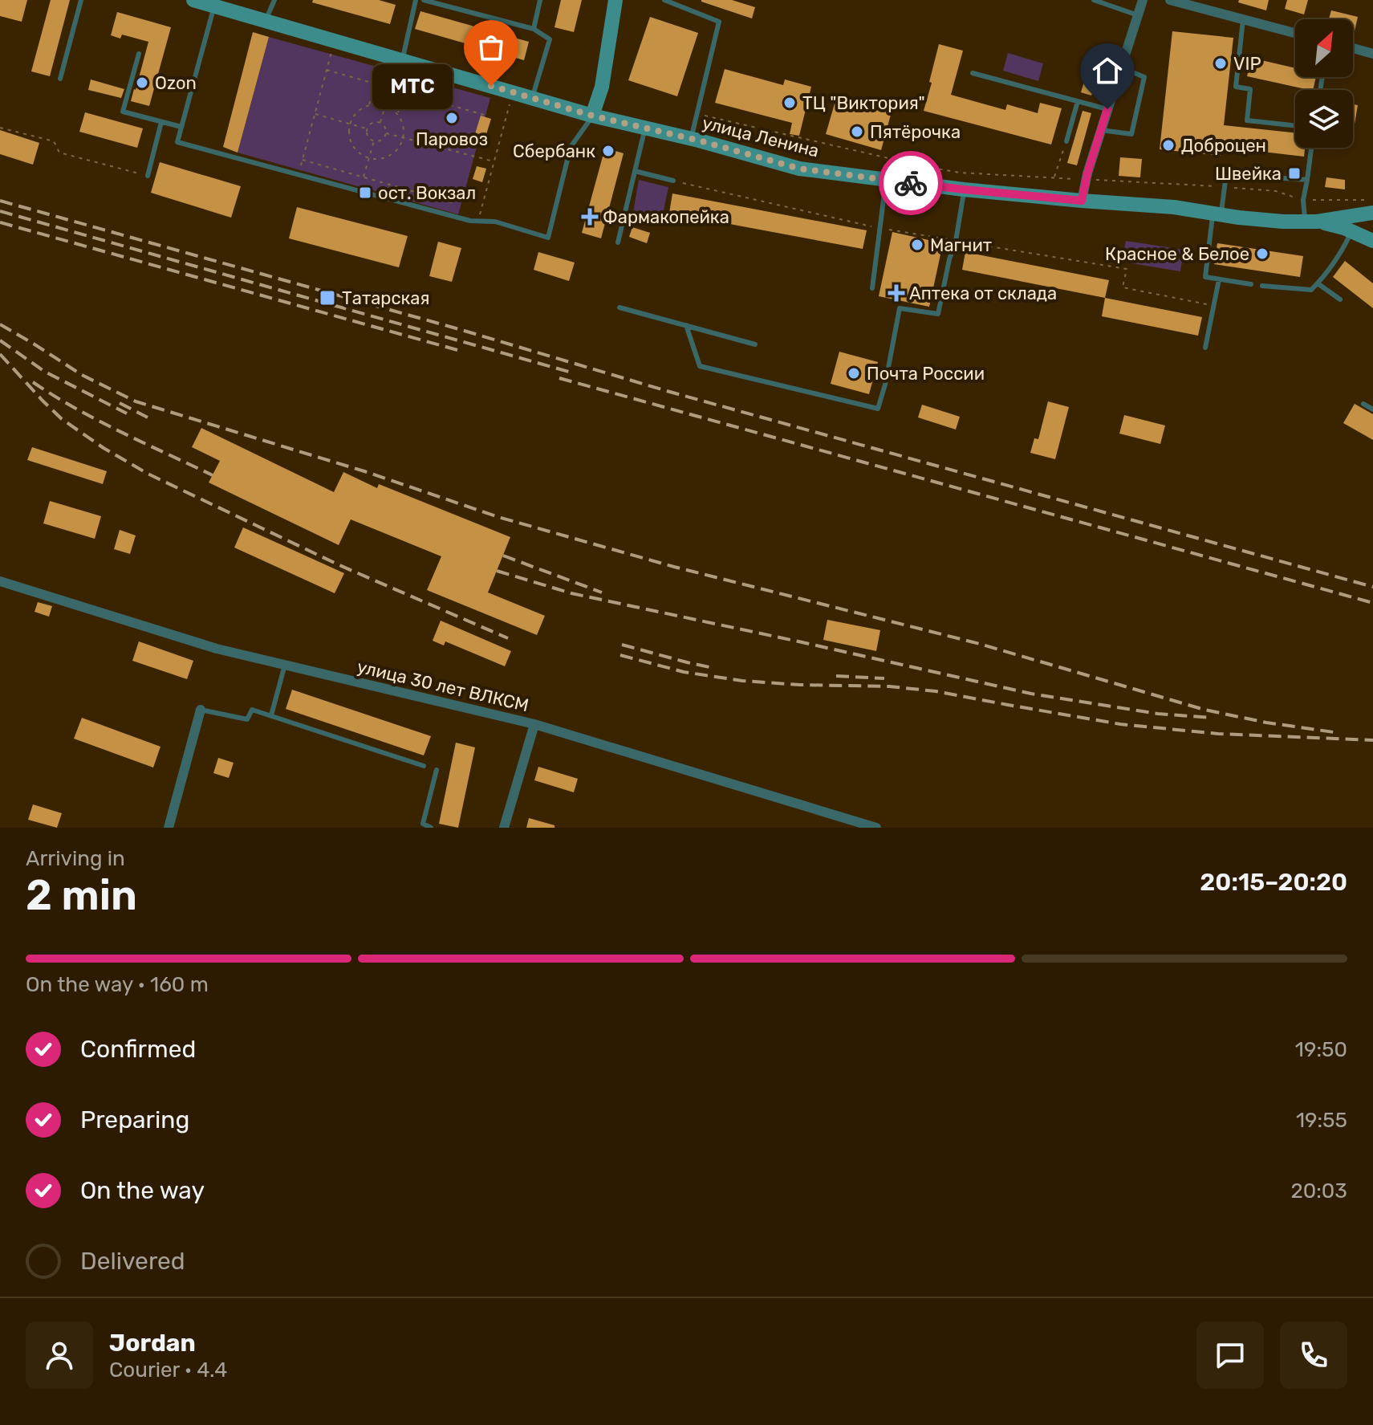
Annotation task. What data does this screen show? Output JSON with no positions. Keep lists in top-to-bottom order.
{
  "streets": {
    "main road": ["улица Ленина"],
    "street": ["улица 30 лет ВЛКСМ"]
  },
  "places": {
    "other": [
      "VIP",
      "Ozon",
      "МТС",
      "ТЦ \"Виктория\"",
      "Паровоз",
      "Пятёрочка",
      "Доброцен",
      "Сбербанк",
      "Магнит",
      "Красное & Белое",
      "Почта России"
    ],
    "transit": ["Швейка", "ост. Вокзал", "Татарская"],
    "health": ["Фармакопейка", "Аптека от склада"]
  },
  "north": "top right",
  "page": {
    "bubble": "МТС",
    "heading": ["2 min", "Arriving in", "20:15–20:20"],
    "panel": ["Jordan", "Courier · 4.4"],
    "bar": "On the way · 160 m",
    "list": [
      ["Confirmed", "19:50"],
      ["Preparing", "19:55"],
      ["On the way", "20:03"],
      "Delivered"
    ]
  }
}
